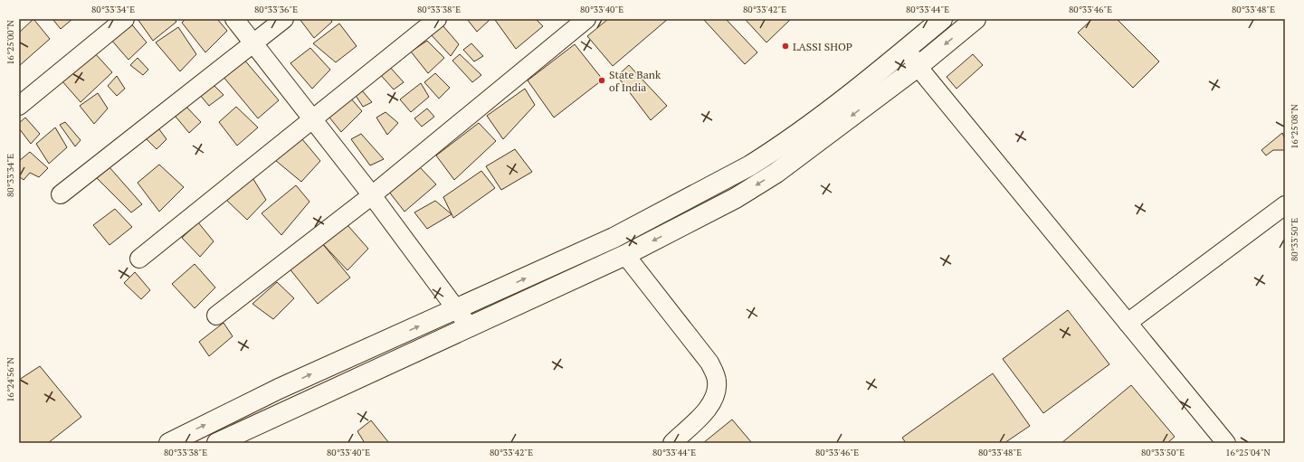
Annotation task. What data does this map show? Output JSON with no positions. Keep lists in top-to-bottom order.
{
  "places": ["LASSI SHOP", "State Bank of India"],
  "coordinates": [
    "80°33'34\"E",
    "80°33'36\"E",
    "80°33'38\"E",
    "80°33'40\"E",
    "80°33'42\"E",
    "80°33'44\"E",
    "80°33'46\"E",
    "80°33'48\"E",
    "16°25'00\"N",
    "16°25'08\"N",
    "80°33'50\"E",
    "16°24'56\"N",
    "16°25'04\"N"
  ]
}
